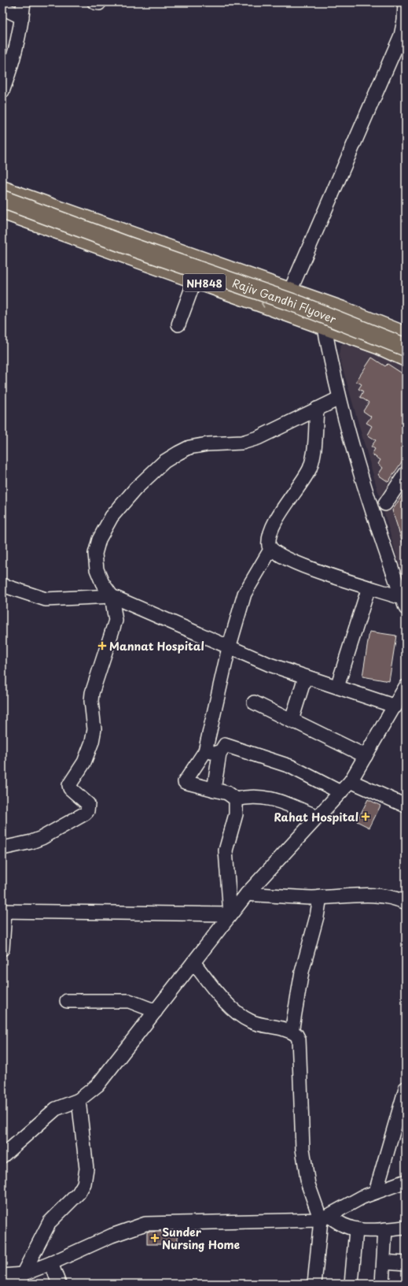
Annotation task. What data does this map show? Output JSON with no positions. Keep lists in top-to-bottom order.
{
  "streets": {
    "highway": ["NH848", "Rajiv Gandhi Flyover"]
  },
  "places": {
    "health": ["Mannat Hospital", "Rahat Hospital", "Sunder Nursing Home"]
  }
}
